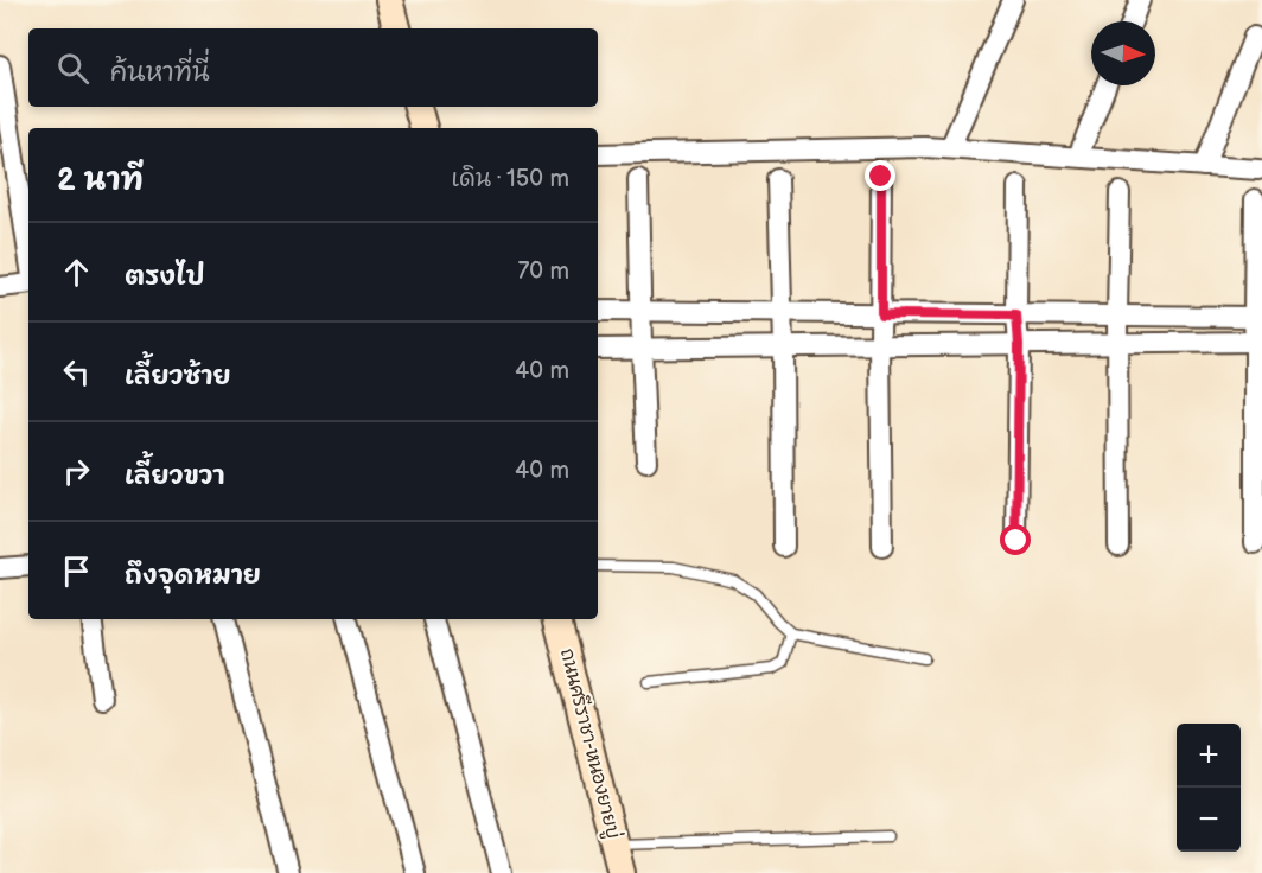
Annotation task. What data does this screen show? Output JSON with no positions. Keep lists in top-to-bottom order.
{
  "streets": {
    "main road": ["ถนนศรีราชา-หนองยายบู่"]
  },
  "north": "right",
  "page": {
    "search": "ค้นหาที่นี่",
    "heading": ["2 นาที", "เดิน · 150 m"],
    "list": [
      ["ตรงไป", "70 m"],
      ["เลี้ยวซ้าย", "40 m"],
      ["เลี้ยวขวา", "40 m"],
      "ถึงจุดหมาย"
    ],
    "map_buttons": ["+", "−"]
  }
}
